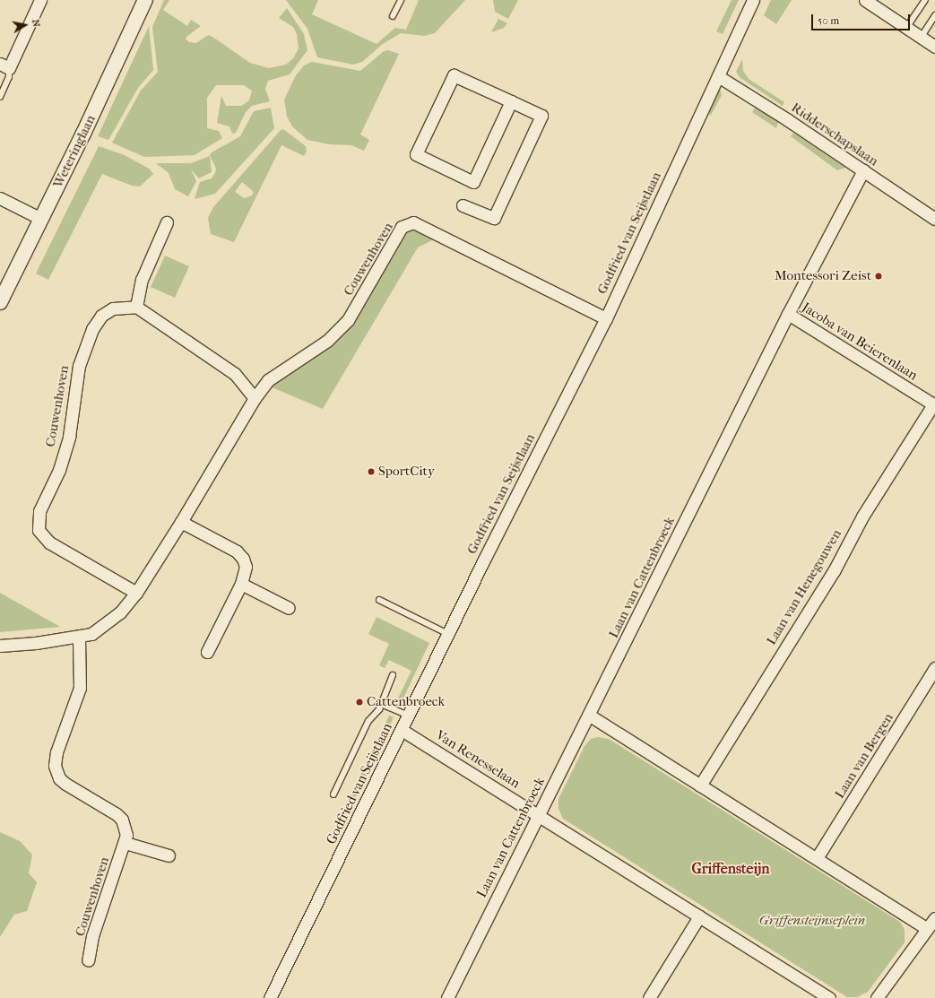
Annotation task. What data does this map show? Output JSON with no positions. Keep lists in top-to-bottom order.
{
  "streets": {
    "street": [
      "Ridderschapslaan",
      "Weteringlaan",
      "Godfried van Seijstlaan",
      "Couwenhoven",
      "Jacoba van Beierenlaan",
      "Laan van Cattenbroeck",
      "Laan van Henegouwen",
      "Laan van Bergen",
      "Van Renesselaan"
    ]
  },
  "crossings": [
    ["Ridderschapslaan", "Godfried van Seijstlaan"],
    ["Ridderschapslaan", "Laan van Cattenbroeck"],
    ["Godfried van Seijstlaan", "Couwenhoven"],
    ["Godfried van Seijstlaan", "Van Renesselaan"],
    ["Jacoba van Beierenlaan", "Laan van Cattenbroeck"],
    ["Jacoba van Beierenlaan", "Laan van Henegouwen"],
    ["Laan van Cattenbroeck", "Van Renesselaan"]
  ],
  "districts": ["Griffensteijn"],
  "parks": ["Griffensteijnseplein"],
  "places": ["Montessori Zeist", "SportCity", "Cattenbroeck"],
  "scale_bar": "50 m",
  "north": "right"
}
